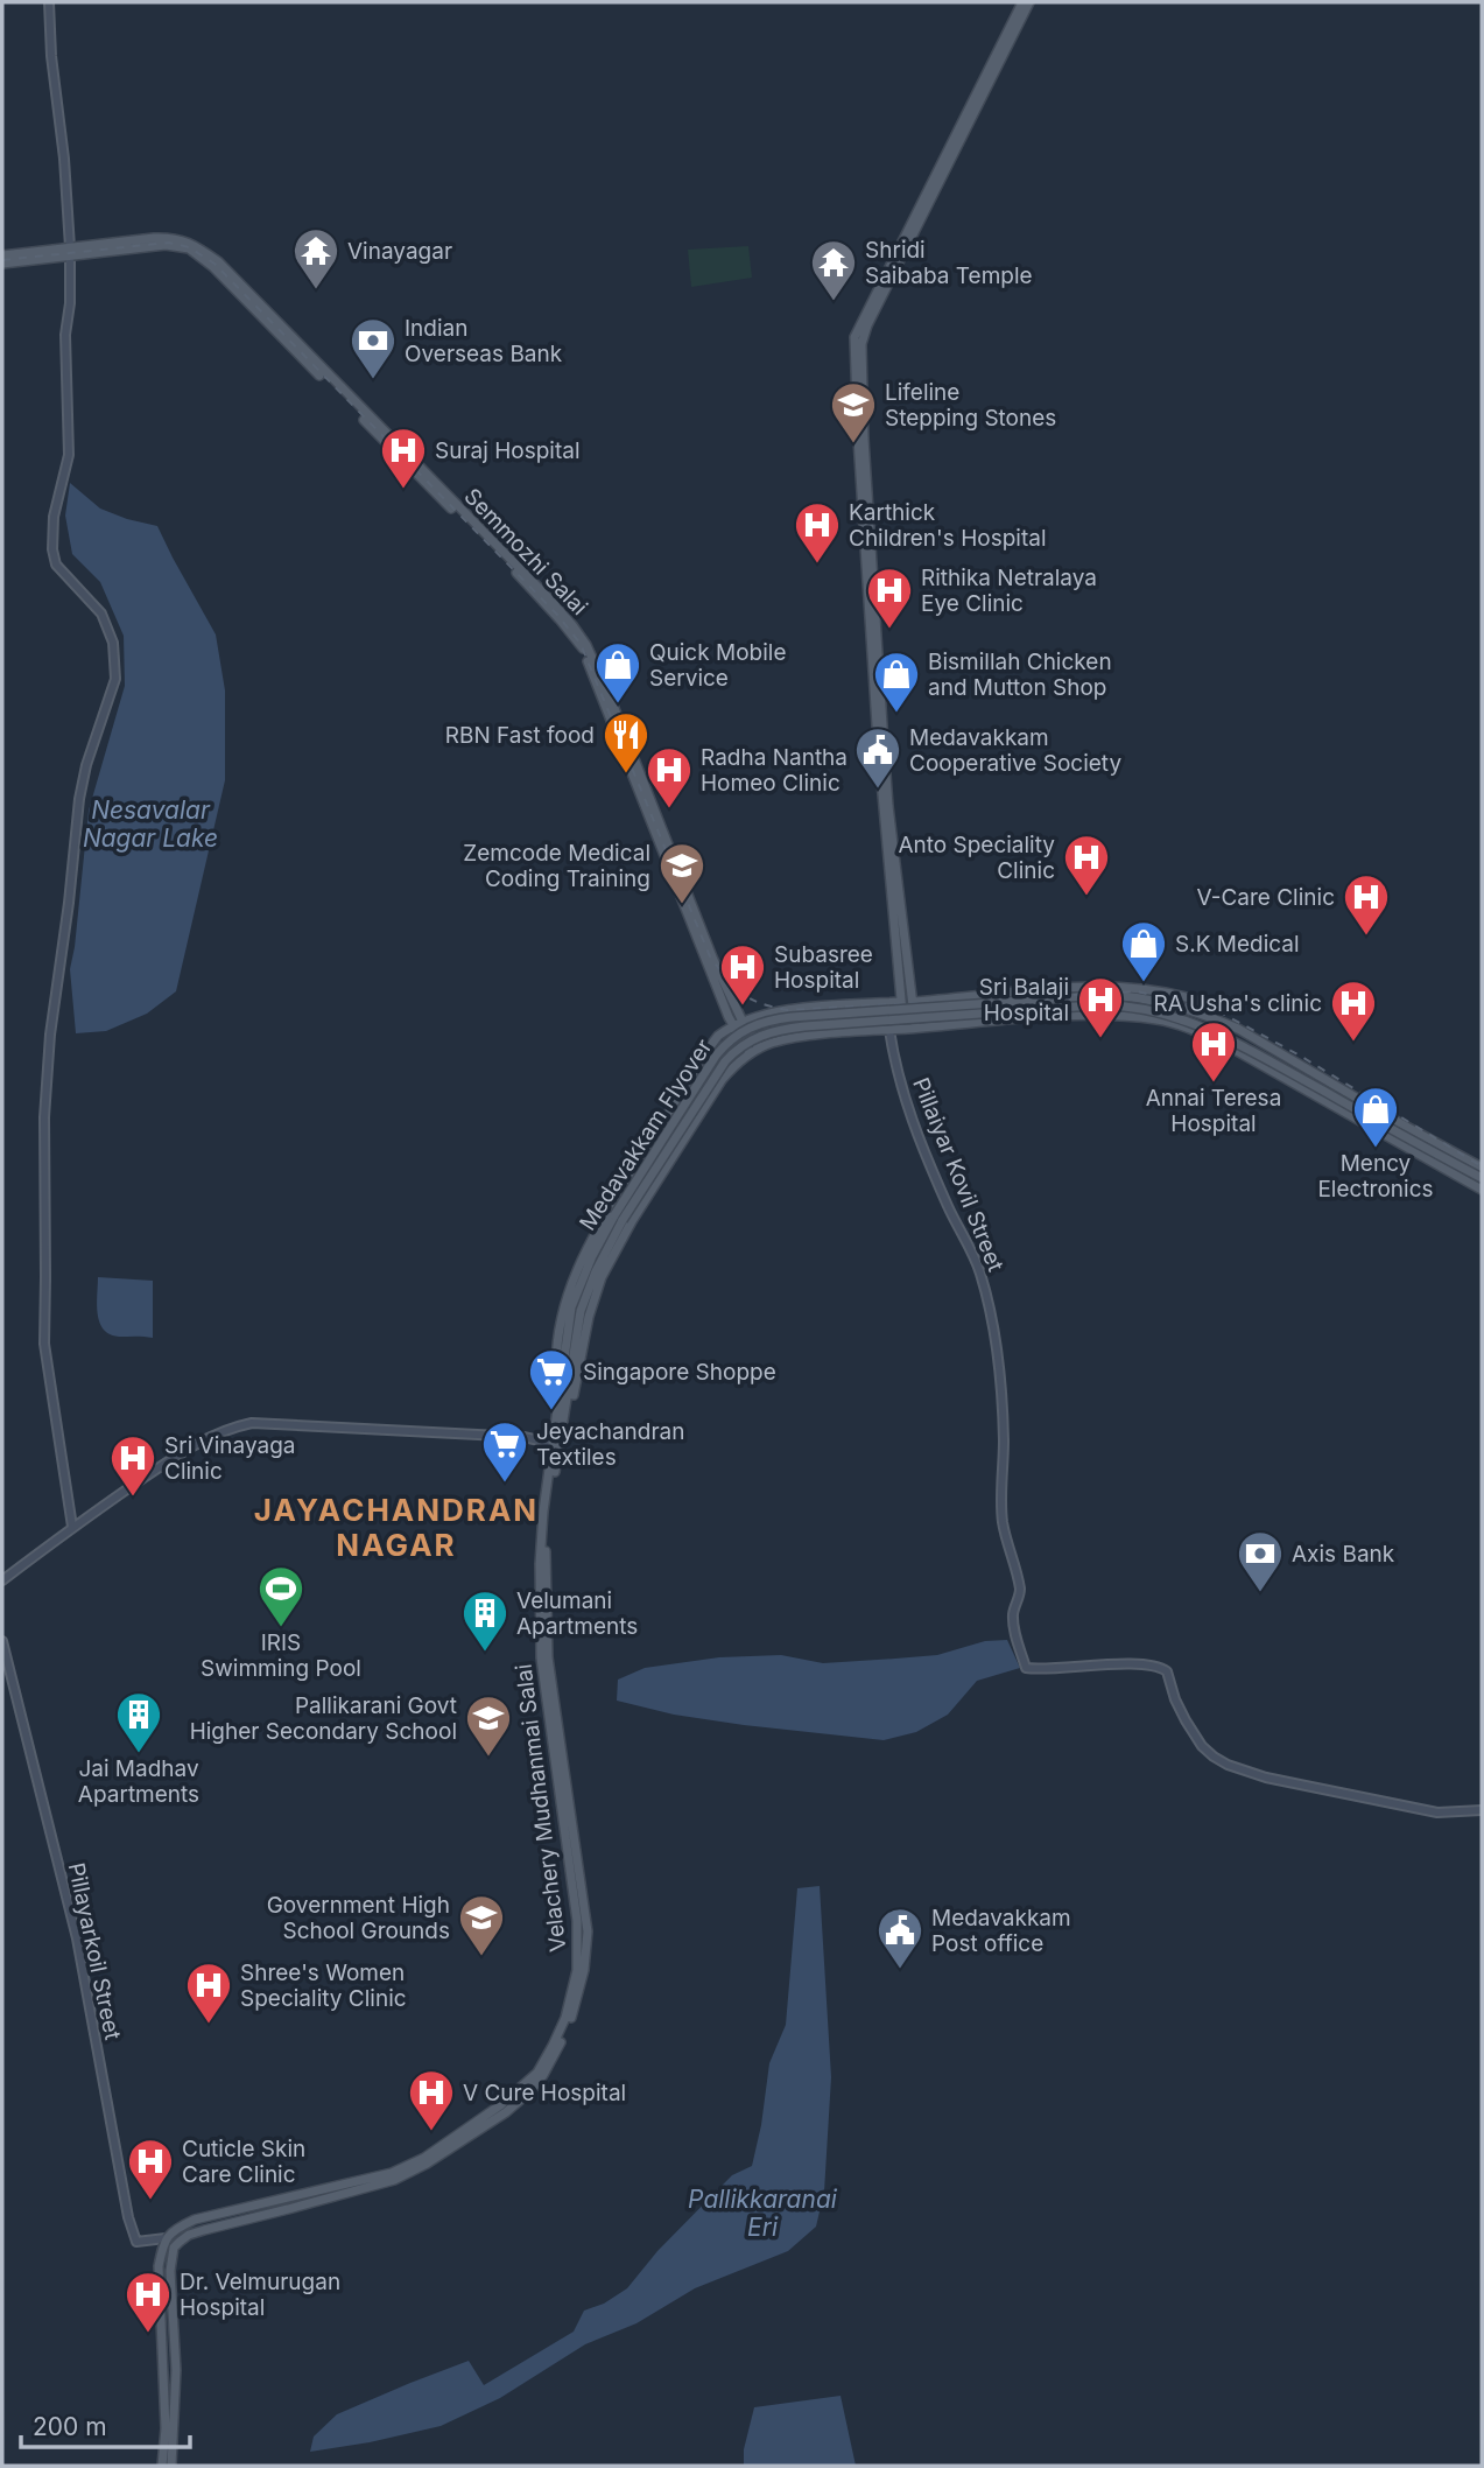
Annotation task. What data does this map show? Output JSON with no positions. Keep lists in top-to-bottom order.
{
  "streets": {
    "main road": ["Semmozhi Salai", "Medavakkam Flyover", "Velachery Mudhanmai Salai"],
    "street": ["Pillaiyar Kovil Street", "Pillayarkoil Street"]
  },
  "crossings": [
    ["Medavakkam Flyover", "Velachery Mudhanmai Salai"],
    ["Velachery Mudhanmai Salai", "Pillayarkoil Street"]
  ],
  "districts": ["JAYACHANDRAN NAGAR"],
  "water": ["Nesavalar Nagar Lake", "Pallikkaranai Eri"],
  "places": {
    "temple": ["Vinayagar", "Shridi Saibaba Temple"],
    "bank": ["Indian Overseas Bank", "Axis Bank"],
    "school or university": [
      "Lifeline Stepping Stones",
      "Zemcode Medical Coding Training",
      "Pallikarani Govt Higher Secondary School",
      "Government High School Grounds"
    ],
    "hospital": [
      "Suraj Hospital",
      "Karthick Children's Hospital",
      "Rithika Netralaya Eye Clinic",
      "Radha Nantha Homeo Clinic",
      "Anto Speciality Clinic",
      "V-Care Clinic",
      "Subasree Hospital",
      "Sri Balaji Hospital",
      "RA Usha's clinic",
      "Annai Teresa Hospital",
      "Sri Vinayaga Clinic",
      "Shree's Women Speciality Clinic",
      "V Cure Hospital",
      "Cuticle Skin Care Clinic",
      "Dr. Velmurugan Hospital"
    ],
    "shop": [
      "Quick Mobile Service",
      "Bismillah Chicken and Mutton Shop",
      "S.K Medical",
      "Mency Electronics"
    ],
    "restaurant": ["RBN Fast food"],
    "public building": ["Medavakkam Cooperative Society", "Medavakkam Post office"],
    "supermarket": ["Singapore Shoppe", "Jeyachandran Textiles"],
    "sports": ["IRIS Swimming Pool"],
    "building": ["Velumani Apartments", "Jai Madhav Apartments"]
  },
  "scale_bar": "200 m"
}
